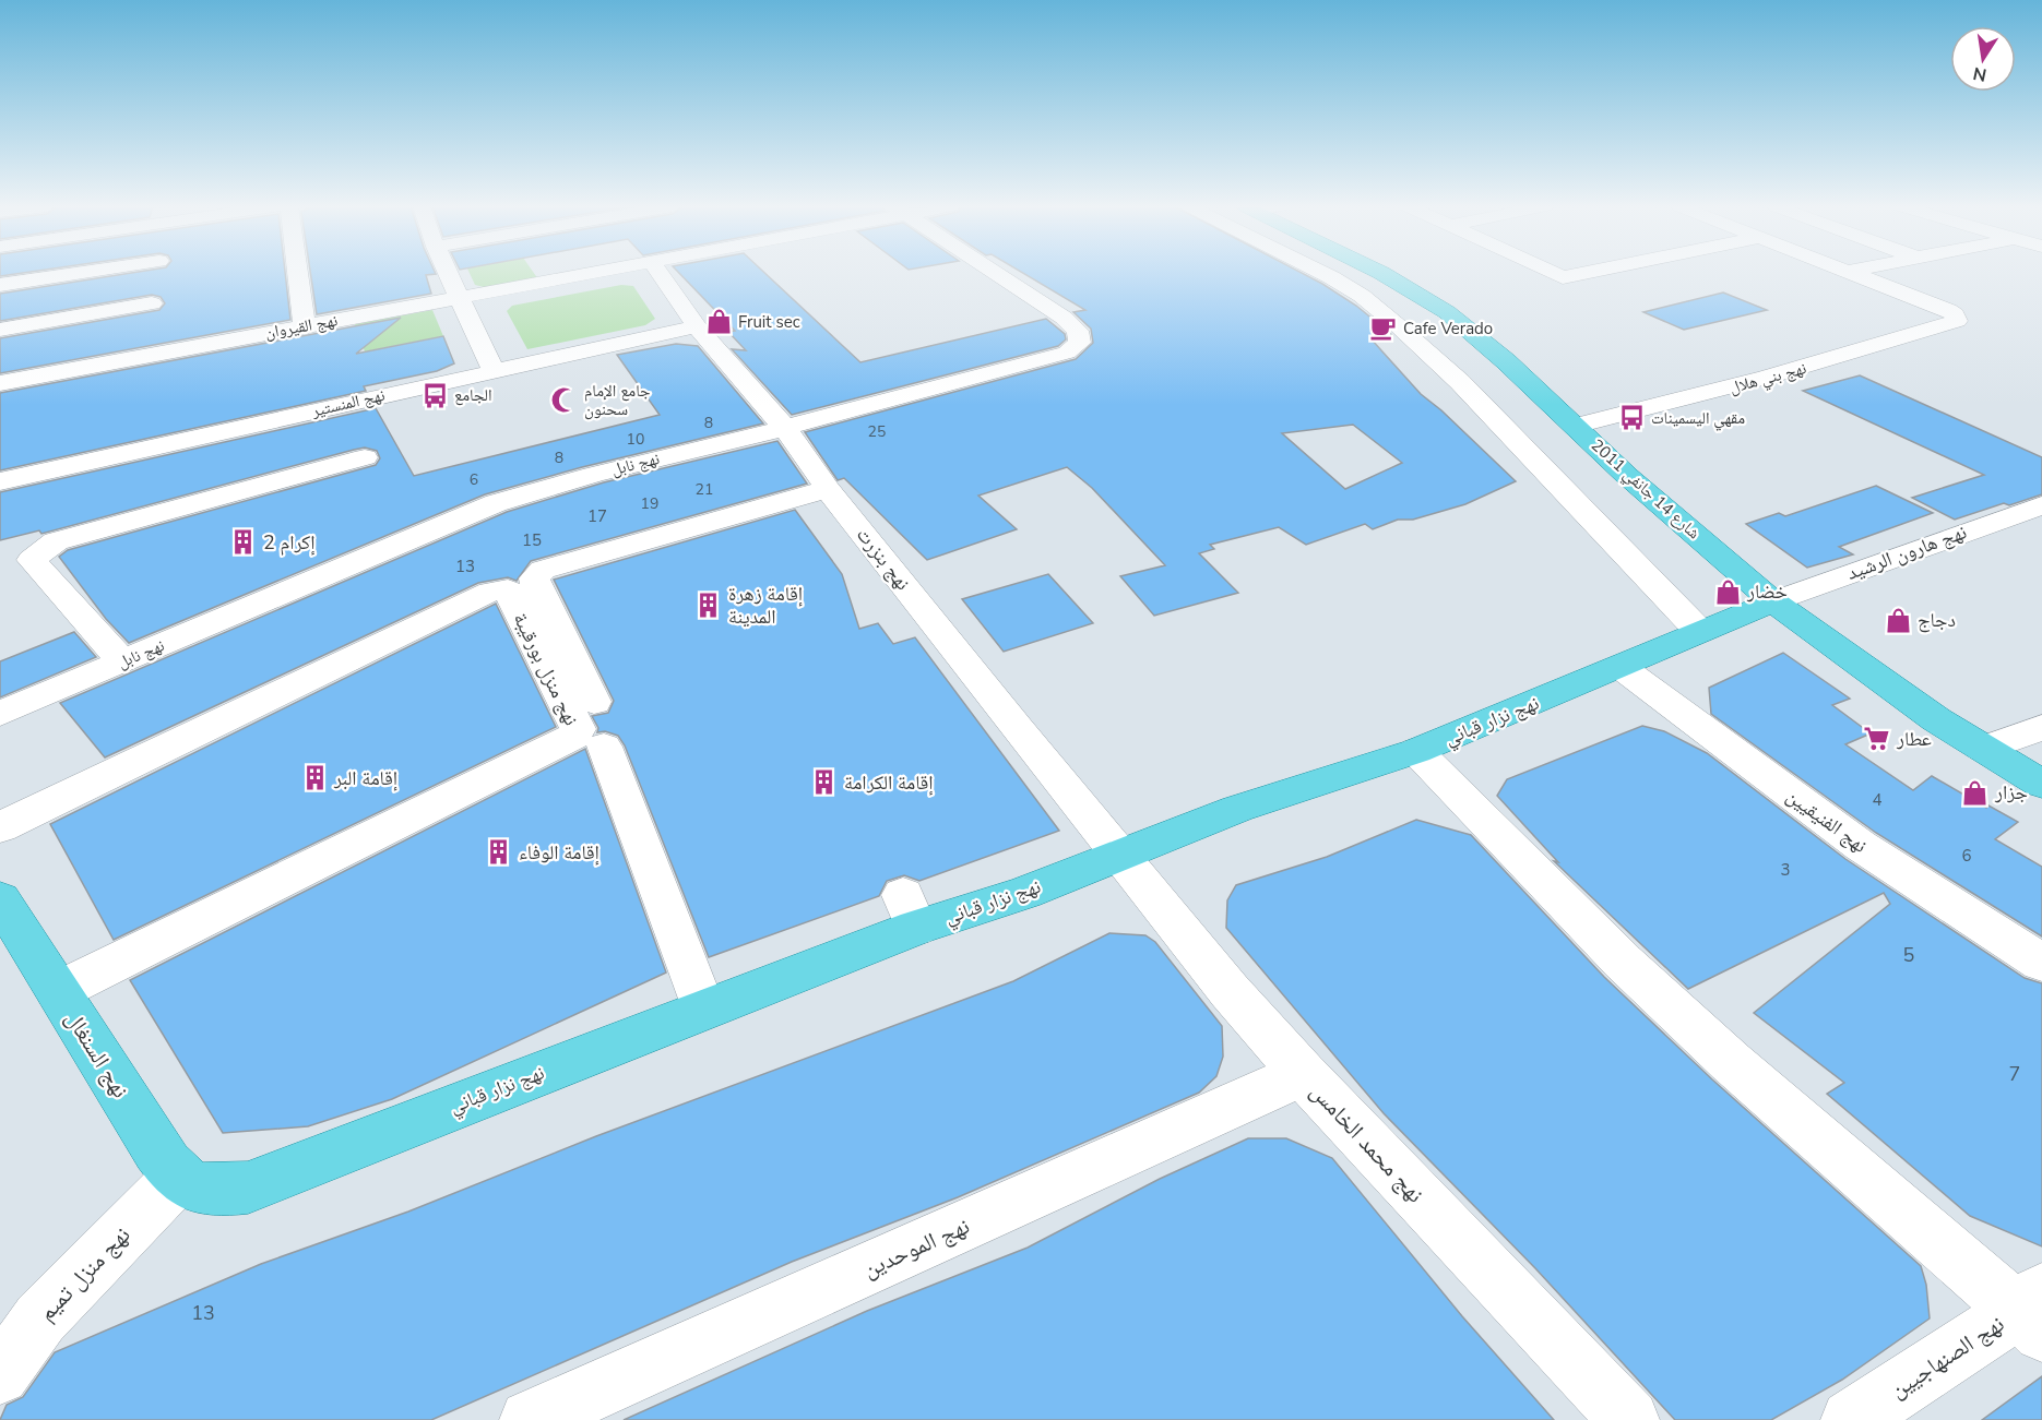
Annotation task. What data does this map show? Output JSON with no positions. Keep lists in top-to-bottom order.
{
  "streets": {
    "main road": ["شارع 14 جانفي 2011", "نهج نزار قباني", "نهج السنغال"],
    "street": [
      "نهج القيروان",
      "نهج بني هلال",
      "نهج المنستير",
      "نهج نابل",
      "نهج هارون الرشيد",
      "نهج بنزرت",
      "نهج منزل بورقيبة",
      "نهج الفنيقيين",
      "نهج محمد الخامس",
      "نهج الموحدين",
      "نهج منزل تميم",
      "نهج الصنهاجيين"
    ]
  },
  "crossings": [
    ["نهج بني هلال", "شارع 14 جانفي 2011"],
    ["نهج المنستير", "نهج بنزرت"],
    ["نهج نابل", "نهج بنزرت"],
    ["شارع 14 جانفي 2011", "نهج هارون الرشيد"],
    ["شارع 14 جانفي 2011", "نهج نزار قباني"],
    ["نهج هارون الرشيد", "نهج نزار قباني"],
    ["نهج بنزرت", "نهج نزار قباني"],
    ["نهج بنزرت", "نهج محمد الخامس"],
    ["نهج منزل بورقيبة", "نهج السنغال"],
    ["نهج نزار قباني", "نهج الفنيقيين"],
    ["نهج نزار قباني", "نهج السنغال"],
    ["نهج نزار قباني", "نهج محمد الخامس"],
    ["نهج نزار قباني", "نهج منزل تميم"],
    ["نهج السنغال", "نهج منزل تميم"],
    ["نهج محمد الخامس", "نهج الموحدين"]
  ],
  "places": {
    "shop": [
      "Fruit sec",
      "خضار",
      "دجاج",
      "جزار"
    ],
    "cafe": ["Cafe Verado"],
    "bus stop": ["الجامع", "مقهي اليسمينات"],
    "mosque": ["جامع الإمام سحنون"],
    "building": [
      "إكرام 2",
      "إقامة زهرة المدينة",
      "إقامة البر",
      "إقامة الكرامة",
      "إقامة الوفاء"
    ],
    "supermarket": ["عطار"]
  },
  "house_numbers": [
    "8",
    "25",
    "10",
    "8",
    "6",
    "21",
    "19",
    "17",
    "15",
    "13",
    "4",
    "6",
    "3",
    "5",
    "7",
    "13"
  ],
  "north": "bottom"
}
